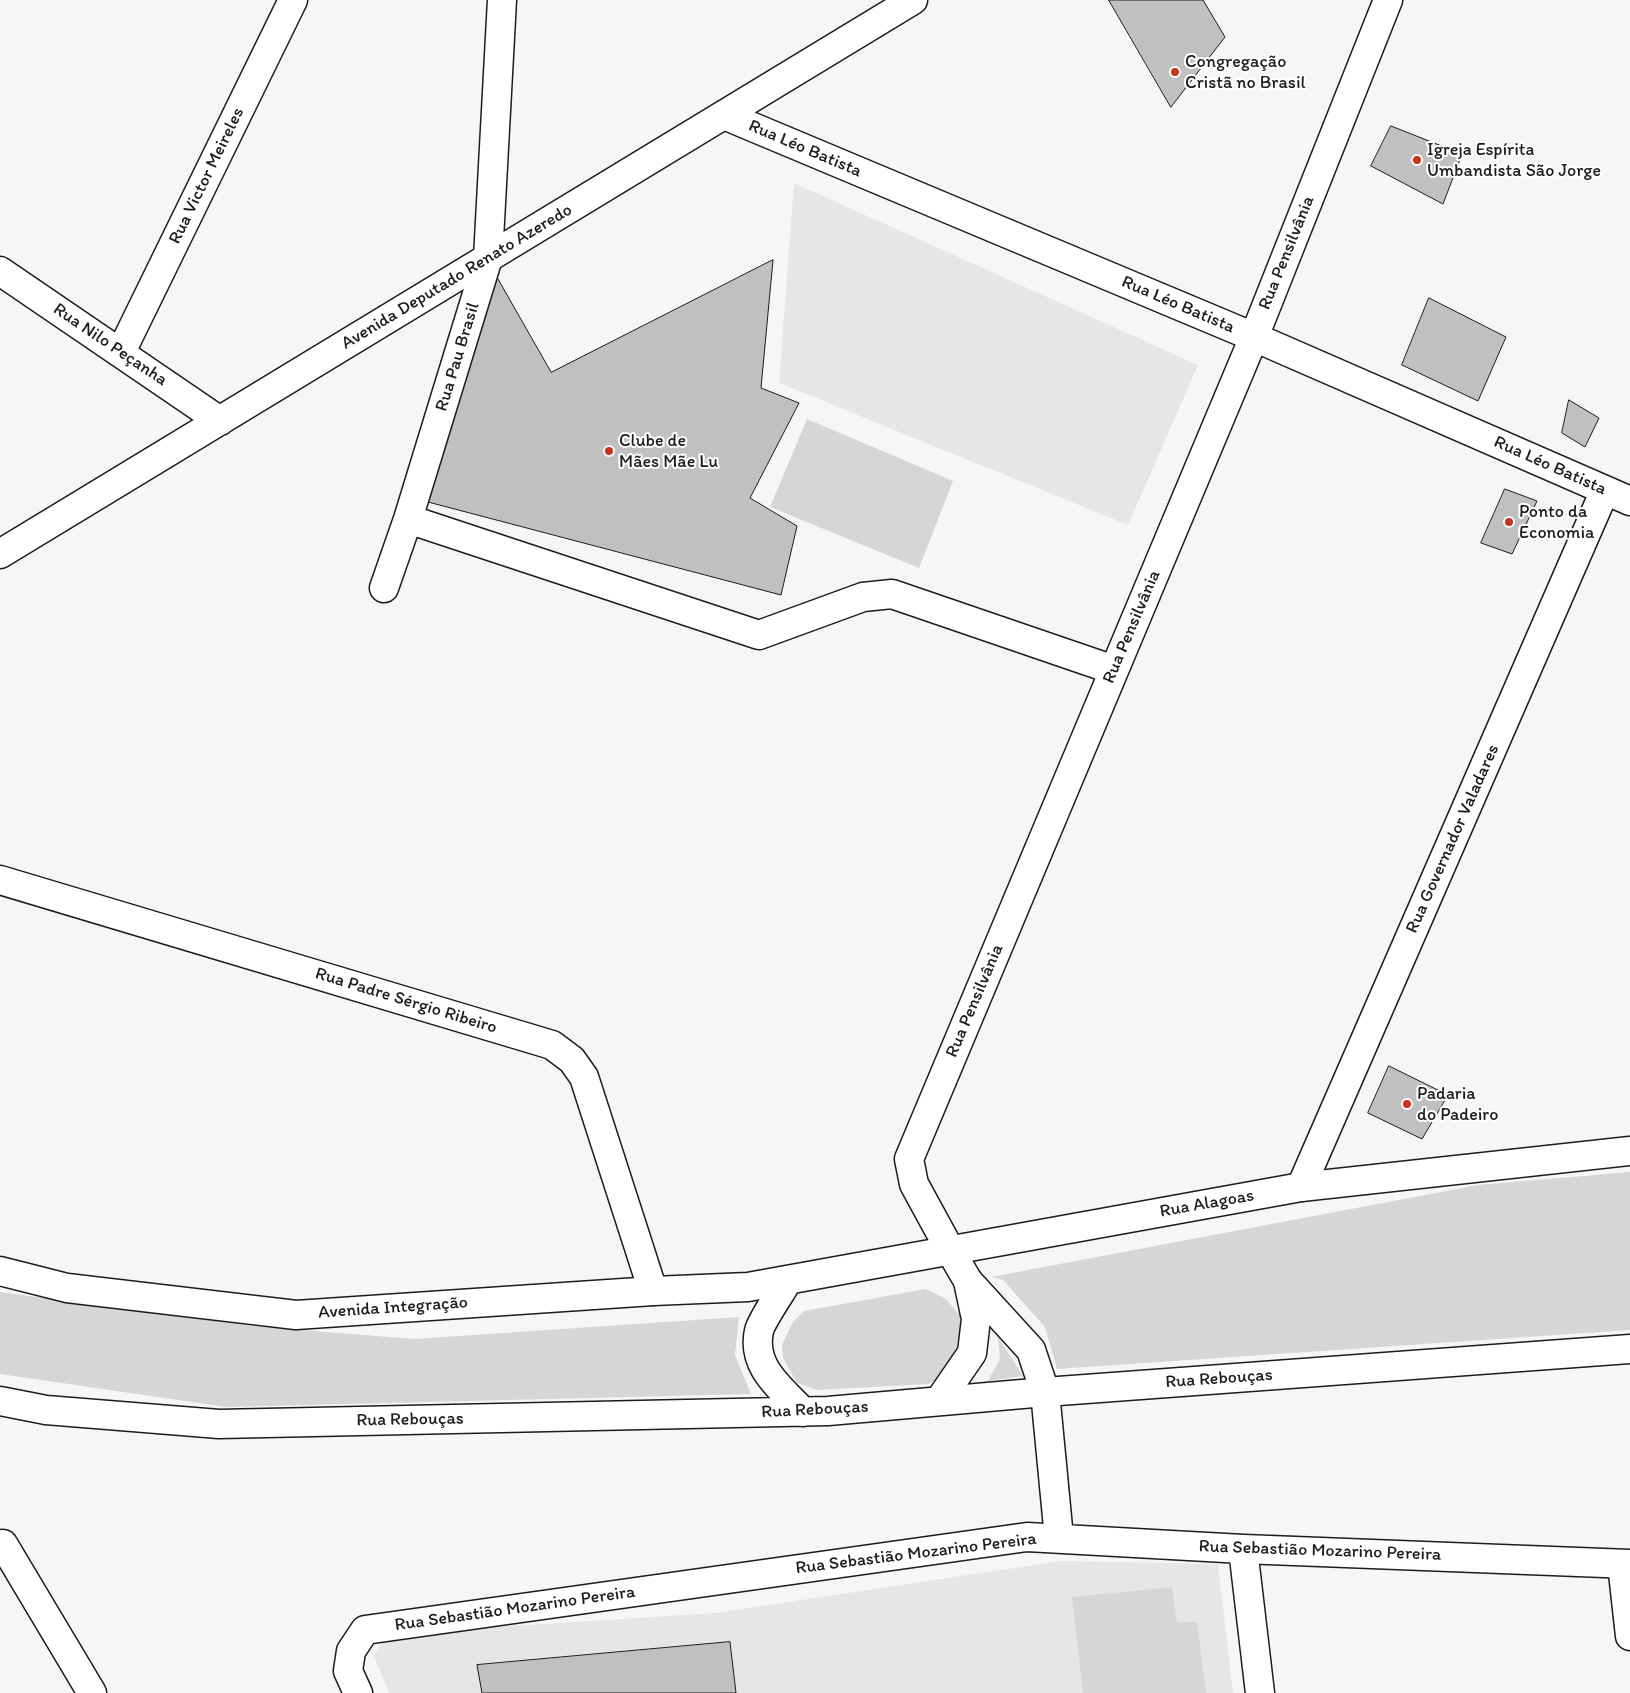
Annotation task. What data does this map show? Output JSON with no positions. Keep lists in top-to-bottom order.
{
  "streets": {
    "street": [
      "Rua Léo Batista",
      "Rua Victor Meireles",
      "Rua Pensilvânia",
      "Avenida Deputado Renato Azeredo",
      "Rua Nilo Peçanha",
      "Rua Pau Brasil",
      "Rua Governador Valadares",
      "Rua Padre Sérgio Ribeiro",
      "Rua Alagoas",
      "Avenida Integração",
      "Rua Rebouças",
      "Rua Sebastião Mozarino Pereira"
    ]
  },
  "crossings": [
    ["Rua Léo Batista", "Rua Pensilvânia"],
    ["Rua Léo Batista", "Avenida Deputado Renato Azeredo"],
    ["Rua Léo Batista", "Rua Governador Valadares"],
    ["Rua Victor Meireles", "Rua Nilo Peçanha"],
    ["Rua Pensilvânia", "Rua Alagoas"],
    ["Avenida Deputado Renato Azeredo", "Rua Nilo Peçanha"],
    ["Avenida Deputado Renato Azeredo", "Rua Pau Brasil"],
    ["Rua Governador Valadares", "Rua Alagoas"],
    ["Rua Padre Sérgio Ribeiro", "Avenida Integração"],
    ["Rua Alagoas", "Avenida Integração"]
  ],
  "places": [
    "Congregação Cristã no Brasil",
    "Igreja Espírita Umbandista São Jorge",
    "Clube de Mães Mãe Lu",
    "Ponto da Economia",
    "Padaria do Padeiro"
  ]
}
